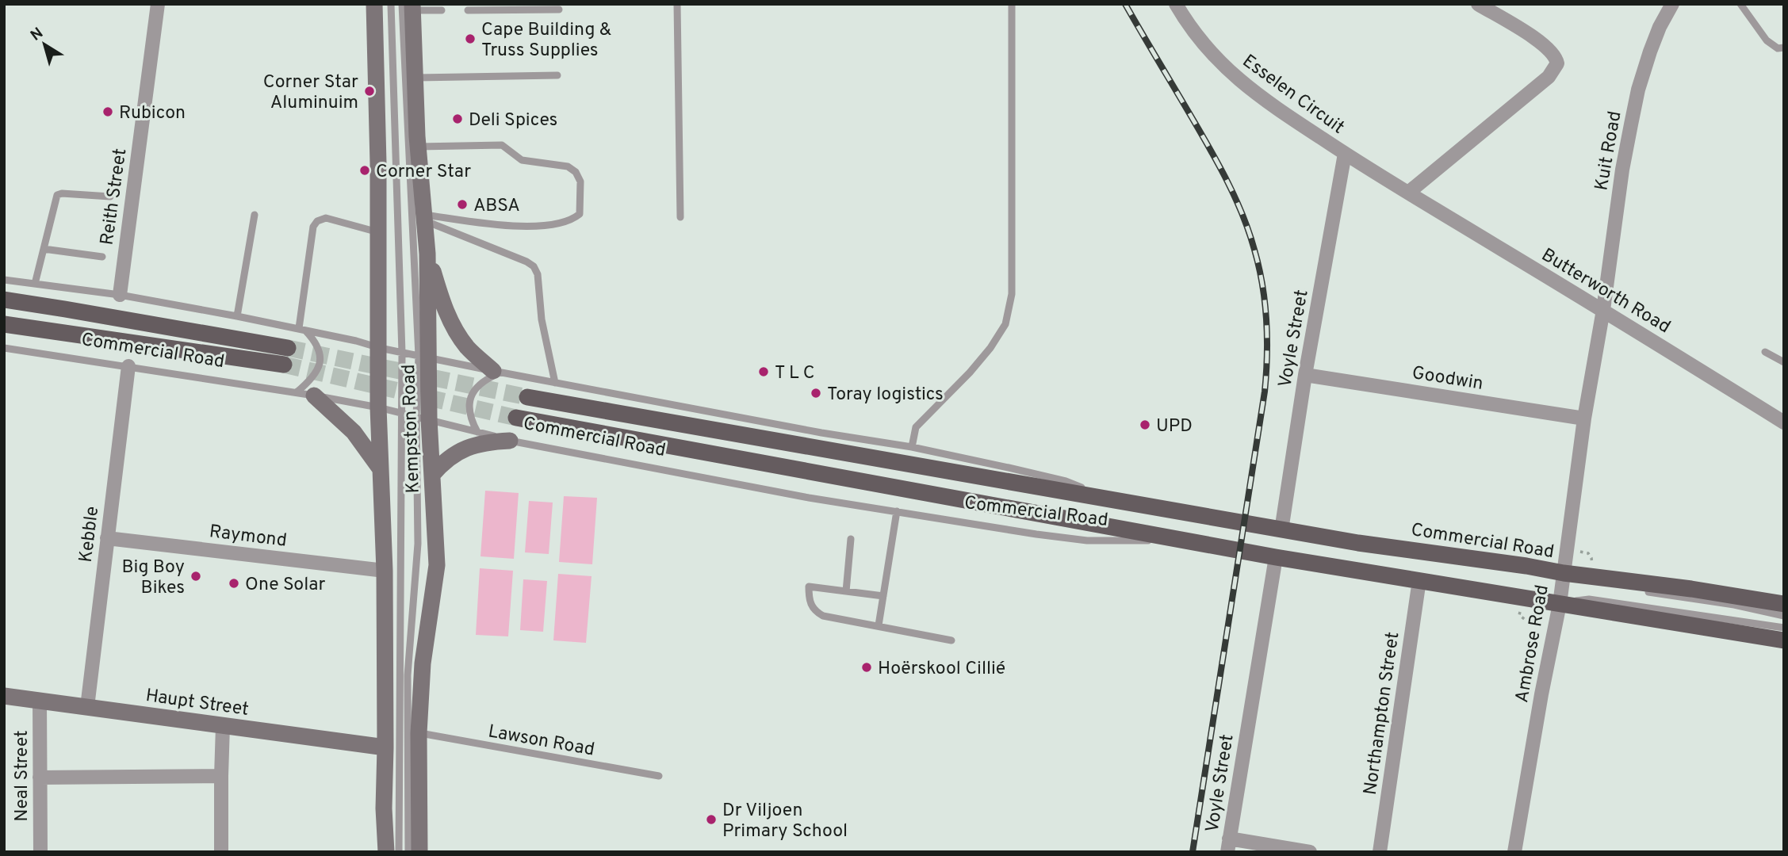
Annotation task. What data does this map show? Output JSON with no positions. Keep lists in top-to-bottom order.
{
  "streets": {
    "main road": ["Commercial Road", "Kempston Road", "Haupt Street"],
    "street": [
      "Esselen Circuit",
      "Kuit Road",
      "Reith Street",
      "Butterworth Road",
      "Voyle Street",
      "Goodwin",
      "Kebble",
      "Raymond",
      "Ambrose Road",
      "Northampton Street",
      "Neal Street"
    ],
    "lane": ["Lawson Road"]
  },
  "crossings": [
    ["Esselen Circuit", "Butterworth Road"],
    ["Esselen Circuit", "Voyle Street"],
    ["Kuit Road", "Butterworth Road"],
    ["Kuit Road", "Ambrose Road"],
    ["Reith Street", "Commercial Road"],
    ["Butterworth Road", "Ambrose Road"],
    ["Voyle Street", "Commercial Road"],
    ["Voyle Street", "Goodwin"],
    ["Commercial Road", "Kempston Road"],
    ["Commercial Road", "Kebble"],
    ["Commercial Road", "Ambrose Road"],
    ["Commercial Road", "Northampton Street"],
    ["Goodwin", "Ambrose Road"],
    ["Kempston Road", "Raymond"],
    ["Kempston Road", "Haupt Street"],
    ["Kempston Road", "Lawson Road"],
    ["Kebble", "Raymond"],
    ["Kebble", "Haupt Street"],
    ["Haupt Street", "Neal Street"]
  ],
  "places": [
    "Cape Building & Truss Supplies",
    "Corner Star Aluminuim",
    "Rubicon",
    "Deli Spices",
    "Corner Star",
    "ABSA",
    "T L C",
    "Toray logistics",
    "UPD",
    "Big Boy Bikes",
    "One Solar",
    "Hoërskool Cillié",
    "Dr Viljoen Primary School"
  ],
  "north": "top left"
}
